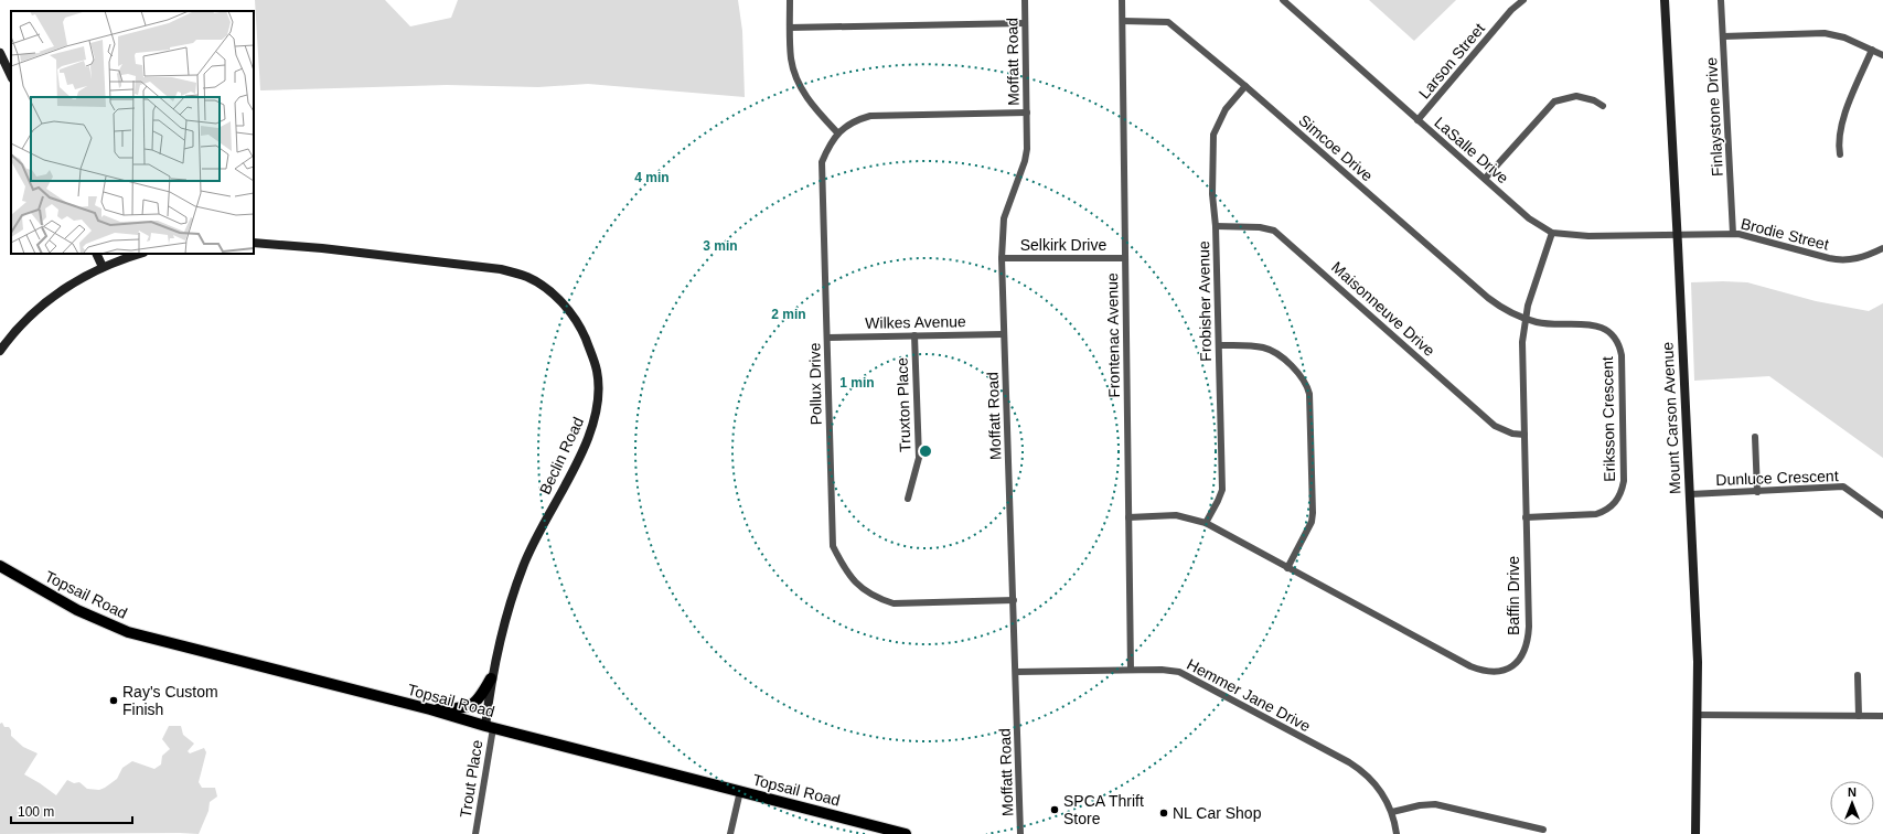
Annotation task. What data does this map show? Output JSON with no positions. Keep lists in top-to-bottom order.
{
  "streets": {
    "main road": ["Topsail Road"],
    "street": [
      "Larson Street",
      "Moffatt Road",
      "Finlaystone Drive",
      "Simcoe Drive",
      "LaSalle Drive",
      "Brodie Street",
      "Selkirk Drive",
      "Frobisher Avenue",
      "Maisonneuve Drive",
      "Wilkes Avenue",
      "Frontenac Avenue",
      "Pollux Drive",
      "Truxton Place",
      "Mount Carson Avenue",
      "Eriksson Crescent",
      "Beclin Road",
      "Dunluce Crescent",
      "Baffin Drive",
      "Hemmer Jane Drive",
      "Trout Place"
    ]
  },
  "crossings": [
    ["Larson Street", "LaSalle Drive"],
    ["Moffatt Road", "Selkirk Drive"],
    ["Moffatt Road", "Wilkes Avenue"],
    ["Moffatt Road", "Pollux Drive"],
    ["Moffatt Road", "Hemmer Jane Drive"],
    ["Finlaystone Drive", "Brodie Street"],
    ["Simcoe Drive", "Frobisher Avenue"],
    ["Simcoe Drive", "Frontenac Avenue"],
    ["Simcoe Drive", "Eriksson Crescent"],
    ["Simcoe Drive", "Baffin Drive"],
    ["LaSalle Drive", "Brodie Street"],
    ["LaSalle Drive", "Mount Carson Avenue"],
    ["LaSalle Drive", "Baffin Drive"],
    ["Brodie Street", "Mount Carson Avenue"],
    ["Selkirk Drive", "Frontenac Avenue"],
    ["Frobisher Avenue", "Maisonneuve Drive"],
    ["Frobisher Avenue", "Baffin Drive"],
    ["Maisonneuve Drive", "Baffin Drive"],
    ["Wilkes Avenue", "Pollux Drive"],
    ["Wilkes Avenue", "Truxton Place"],
    ["Frontenac Avenue", "Baffin Drive"],
    ["Frontenac Avenue", "Hemmer Jane Drive"],
    ["Mount Carson Avenue", "Dunluce Crescent"],
    ["Eriksson Crescent", "Baffin Drive"],
    ["Beclin Road", "Topsail Road"],
    ["Beclin Road", "Trout Place"],
    ["Topsail Road", "Trout Place"]
  ],
  "places": ["Ray's Custom Finish", "SPCA Thrift Store", "NL Car Shop"],
  "scale_bar": "100 m",
  "north": "top",
  "rings": [
    "4 min",
    "3 min",
    "2 min",
    "1 min"
  ]
}
